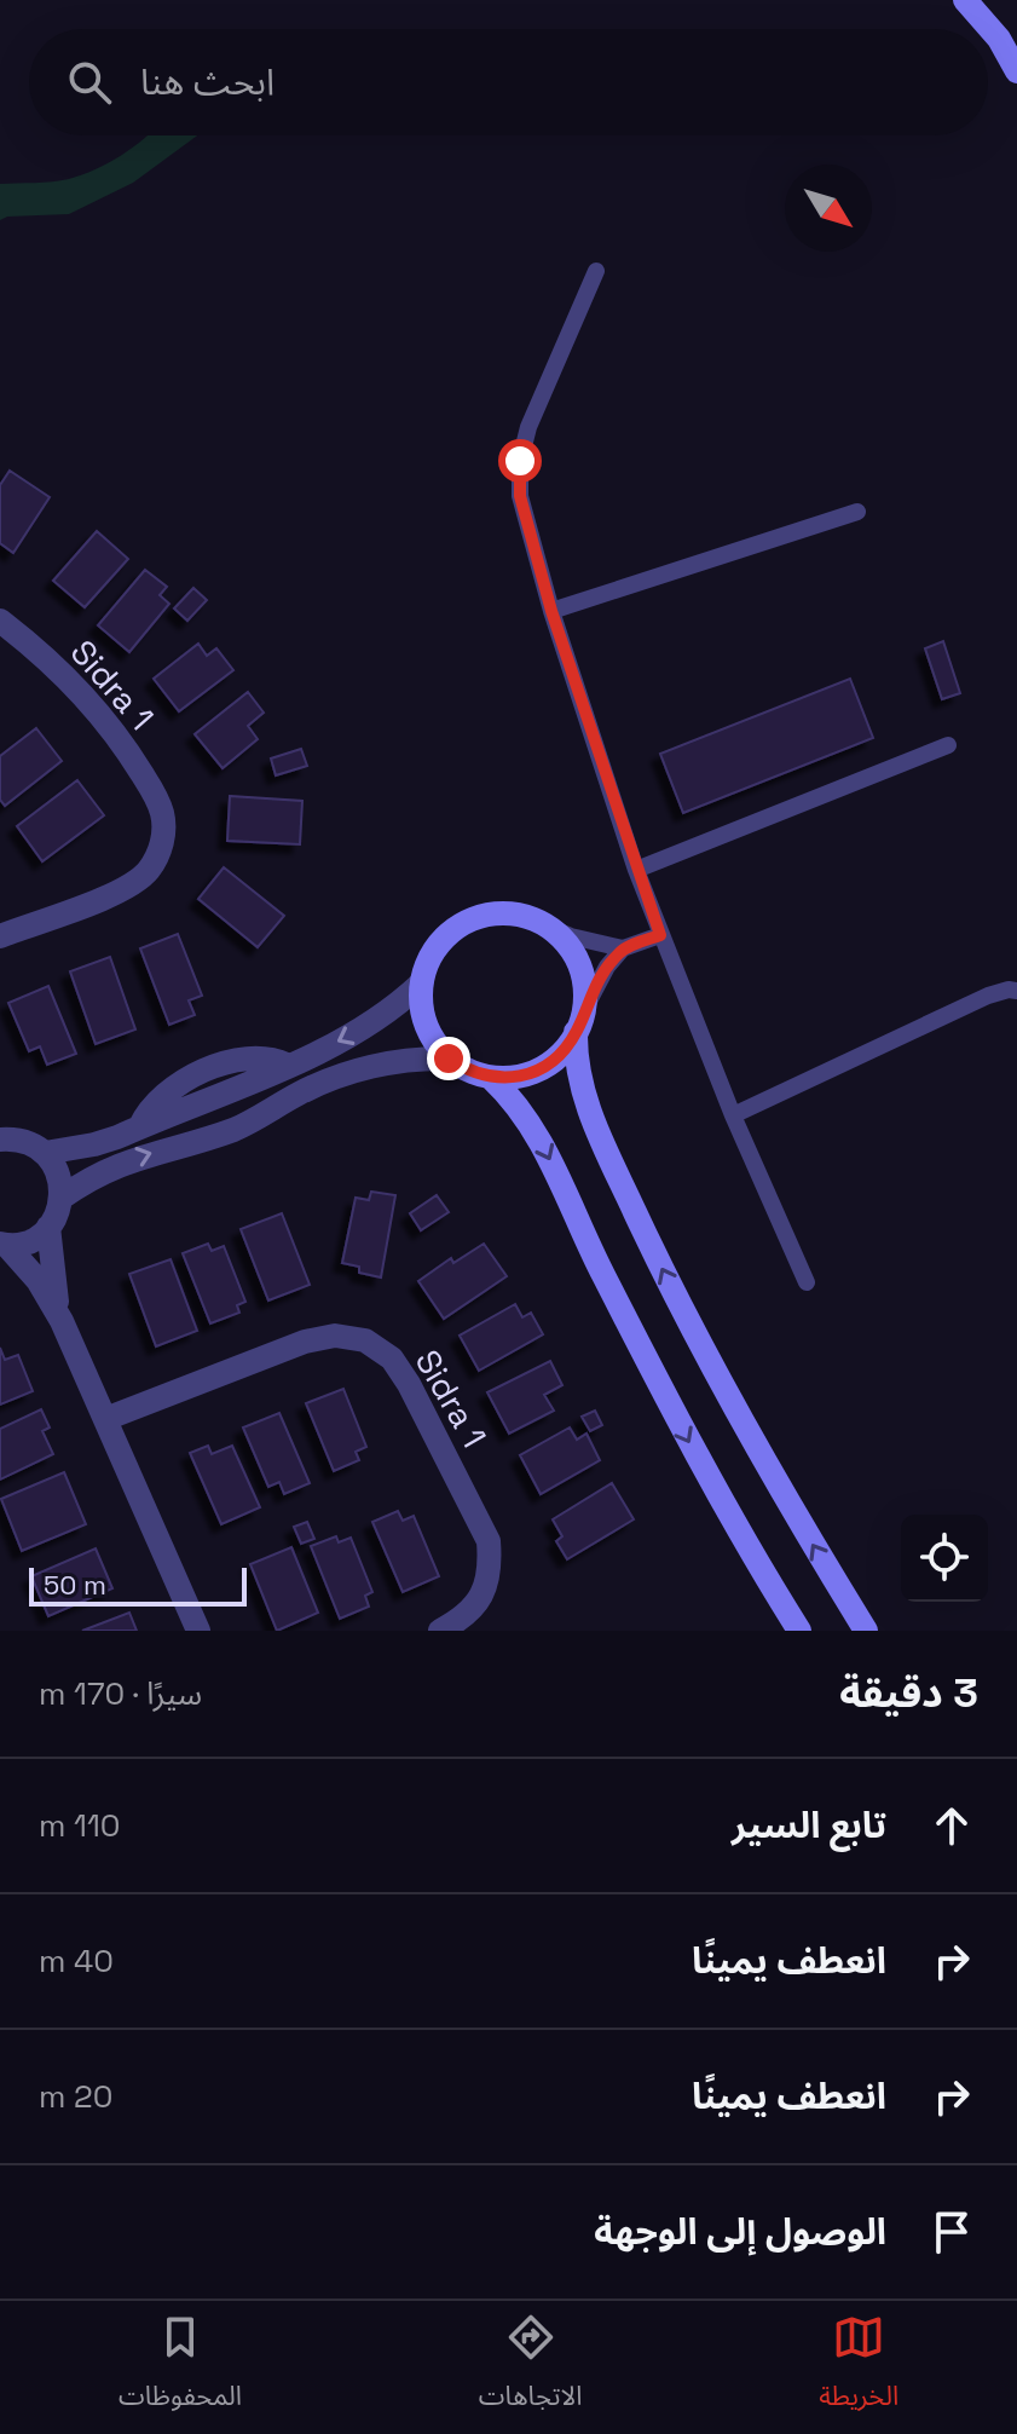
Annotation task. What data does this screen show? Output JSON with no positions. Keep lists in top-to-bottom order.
{
  "streets": {
    "street": ["Sidra 1"]
  },
  "scale_bar": "50 m",
  "north": "bottom right",
  "page": {
    "search": "ابحث هنا",
    "scale": "50 m",
    "heading": ["3 دقيقة", "سيرًا · 170 m"],
    "list": [
      ["تابع السير", "110 m"],
      ["انعطف يمينًا", "40 m"],
      ["انعطف يمينًا", "20 m"],
      "الوصول إلى الوجهة"
    ],
    "nav": ["الخريطة", "الاتجاهات", "المحفوظات"]
  }
}
